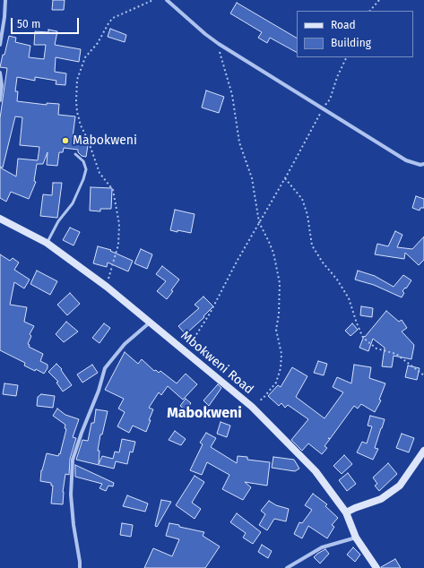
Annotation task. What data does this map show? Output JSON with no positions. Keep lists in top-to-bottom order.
{
  "streets": {
    "street": ["Mbokweni Road"]
  },
  "districts": ["Mabokweni"],
  "places": ["Mabokweni"],
  "legend": ["Road", "Building"],
  "scale_bar": "50 m"
}
